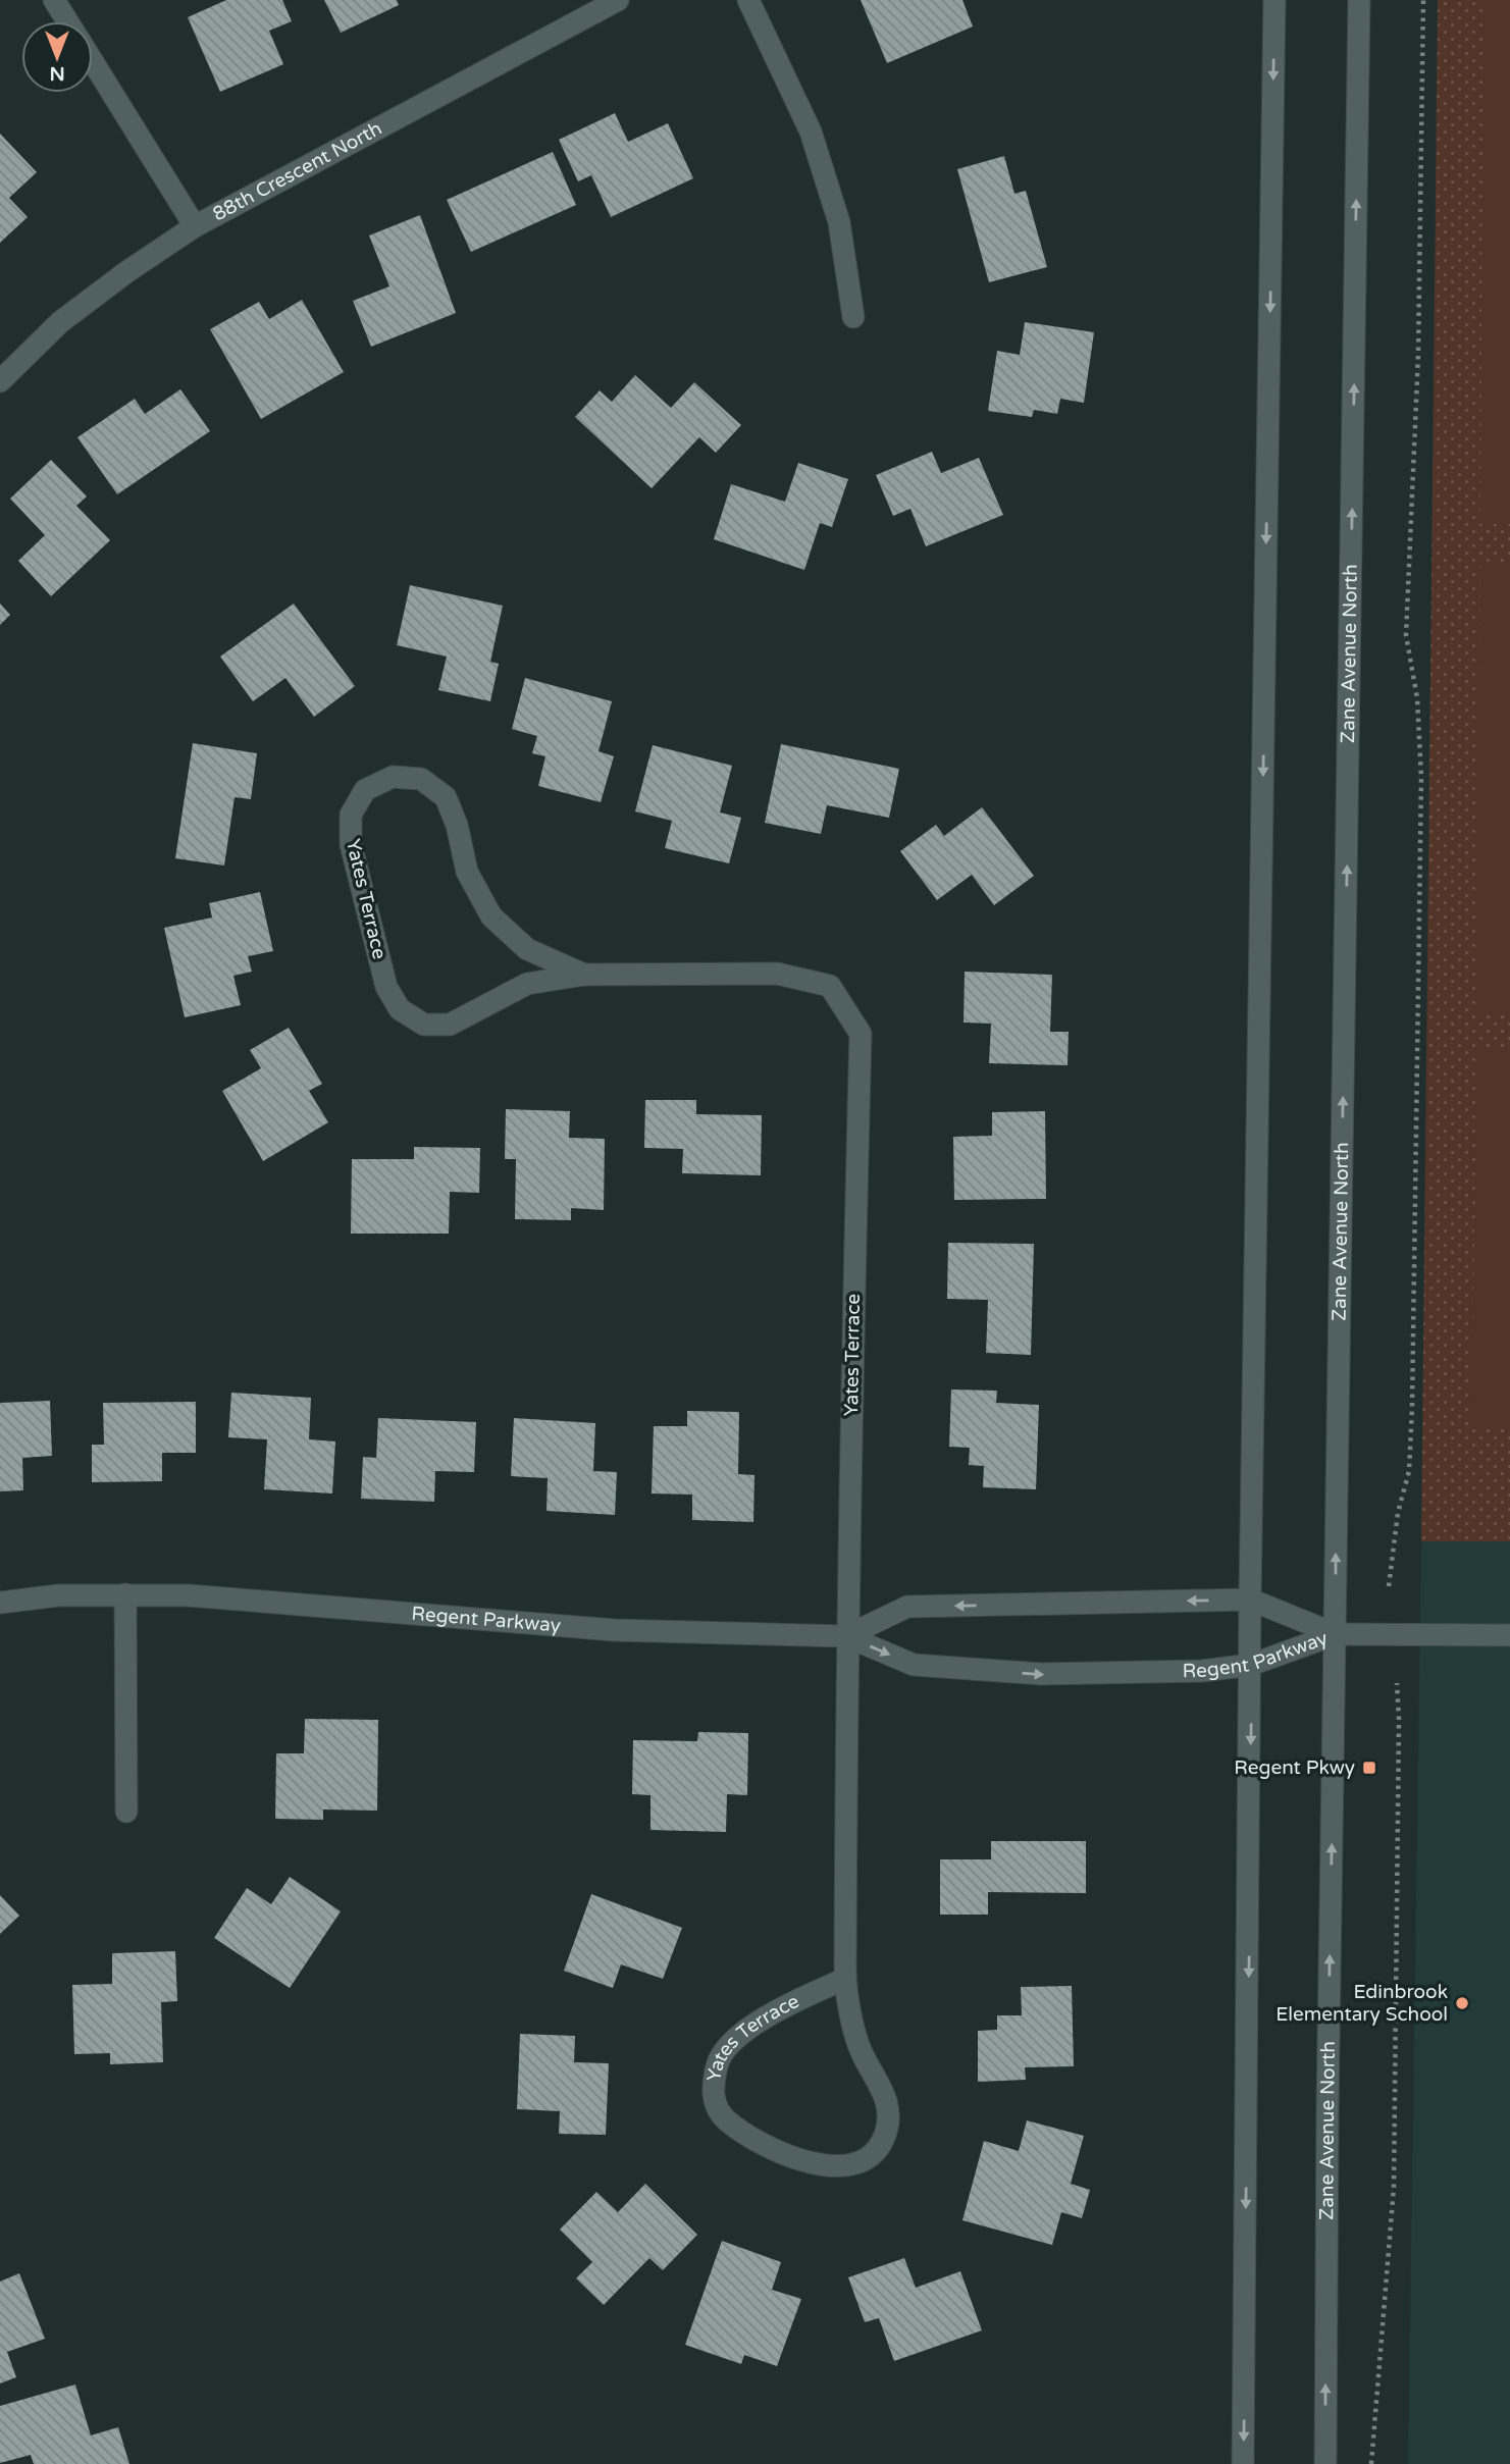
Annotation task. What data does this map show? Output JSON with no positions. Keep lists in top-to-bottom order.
{
  "streets": {
    "street": [
      "88th Crescent North",
      "Zane Avenue North",
      "Yates Terrace",
      "Regent Parkway"
    ]
  },
  "crossings": [
    ["Zane Avenue North", "Regent Parkway"],
    ["Yates Terrace", "Regent Parkway"]
  ],
  "places": {
    "transit": ["Regent Pkwy"],
    "other": ["Edinbrook Elementary School"]
  },
  "north": "bottom"
}
